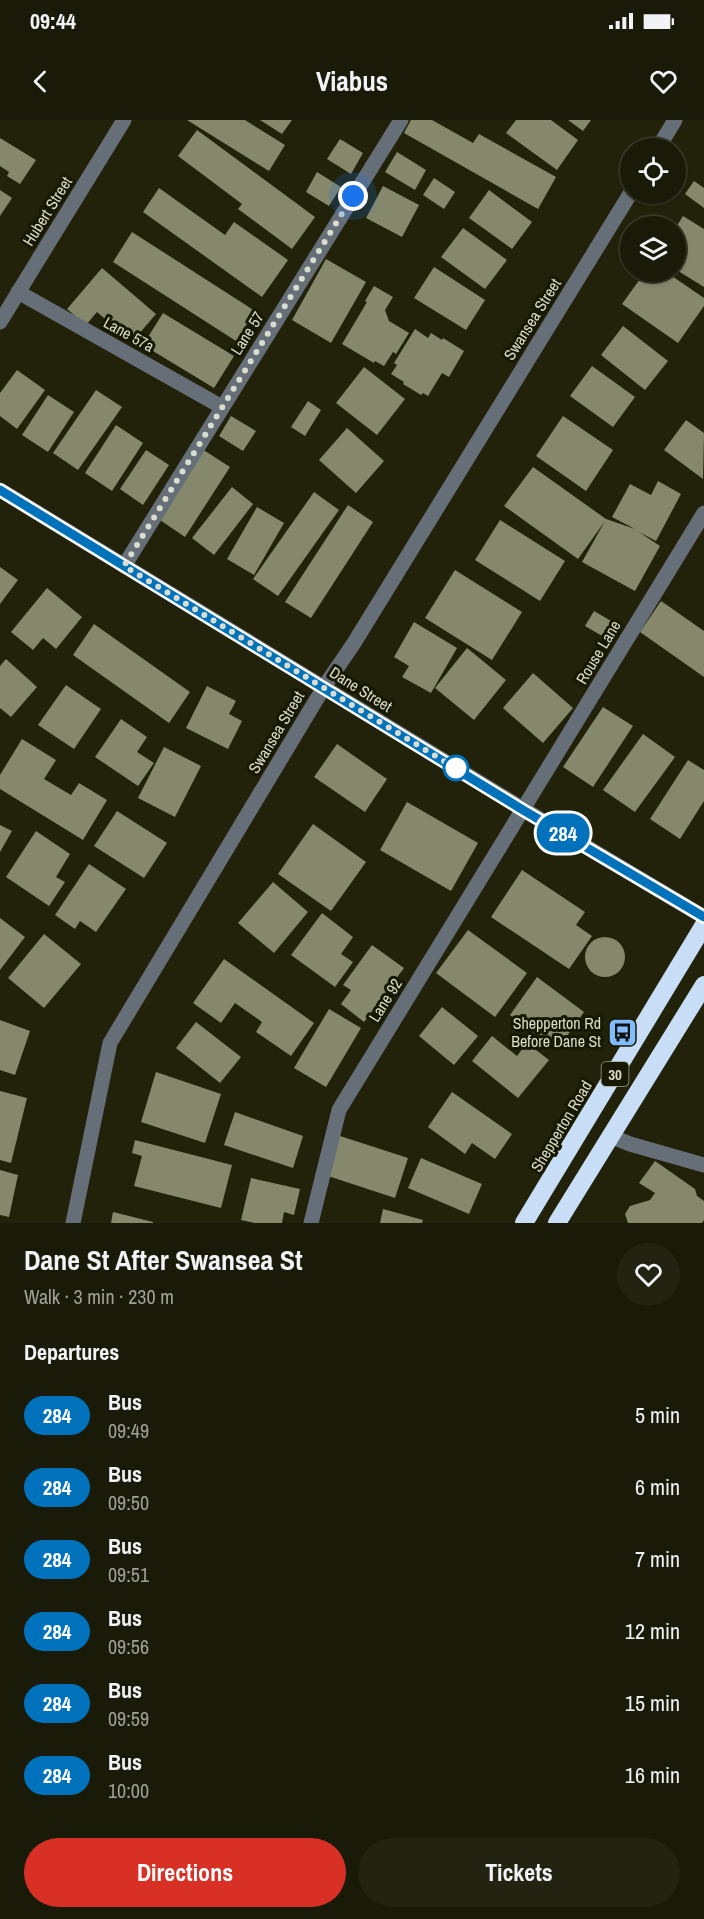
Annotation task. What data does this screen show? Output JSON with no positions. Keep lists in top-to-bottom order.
{
  "streets": {
    "highway": ["30", "Shepperton Road"],
    "street": [
      "Hubert Street",
      "Swansea Street",
      "Lane 57",
      "Lane 57a",
      "Rouse Lane",
      "Dane Street",
      "Lane 92"
    ]
  },
  "crossings": [
    ["Hubert Street", "Lane 57a"],
    ["Swansea Street", "Dane Street"],
    ["Lane 57", "Lane 57a"],
    ["Lane 57", "Dane Street"],
    ["Rouse Lane", "Dane Street"],
    ["Rouse Lane", "Lane 92"],
    ["Dane Street", "Lane 92"]
  ],
  "places": {
    "bus stop": ["Shepperton Rd Before Dane St"]
  },
  "lines": ["bus line 284"],
  "page": {
    "status": "09:44",
    "header": "Viabus",
    "on_map": "284",
    "heading": [
      ["Dane St After Swansea St", "Walk · 3 min · 230 m"],
      "Departures"
    ],
    "list": [
      {
        "mark": "284",
        "name": "Bus",
        "note": "09:49",
        "value": "5 min"
      },
      {
        "mark": "284",
        "name": "Bus",
        "note": "09:50",
        "value": "6 min"
      },
      {
        "mark": "284",
        "name": "Bus",
        "note": "09:51",
        "value": "7 min"
      },
      {
        "mark": "284",
        "name": "Bus",
        "note": "09:56",
        "value": "12 min"
      },
      {
        "mark": "284",
        "name": "Bus",
        "note": "09:59",
        "value": "15 min"
      },
      {
        "mark": "284",
        "name": "Bus",
        "note": "10:00",
        "value": "16 min"
      }
    ],
    "buttons": ["Directions", "Tickets"]
  }
}
